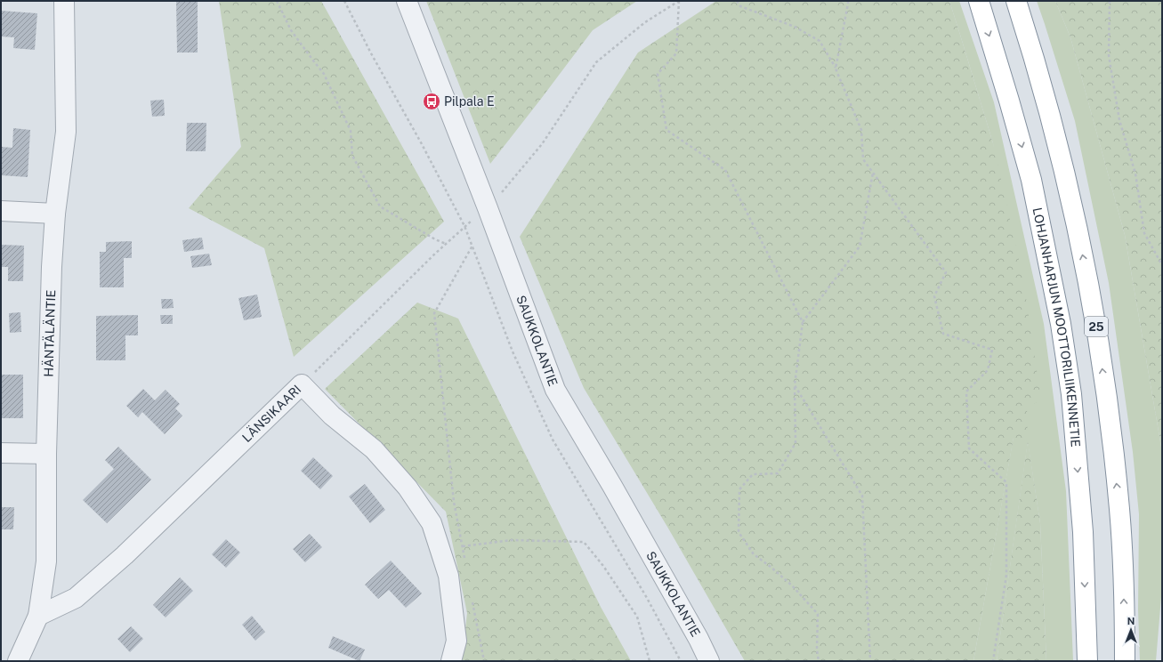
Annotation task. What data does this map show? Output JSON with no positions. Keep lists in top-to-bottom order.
{
  "streets": {
    "highway": ["25", "LOHJANHARJUN MOOTTORILIIKENNETIE"],
    "street": ["HÄNTÄLÄNTIE", "SAUKKOLANTIE", "LÄNSIKAARI"]
  },
  "crossings": [
    ["HÄNTÄLÄNTIE", "LÄNSIKAARI"]
  ],
  "places": {
    "bus stop": ["Pilpala E"]
  },
  "north": "top"
}
